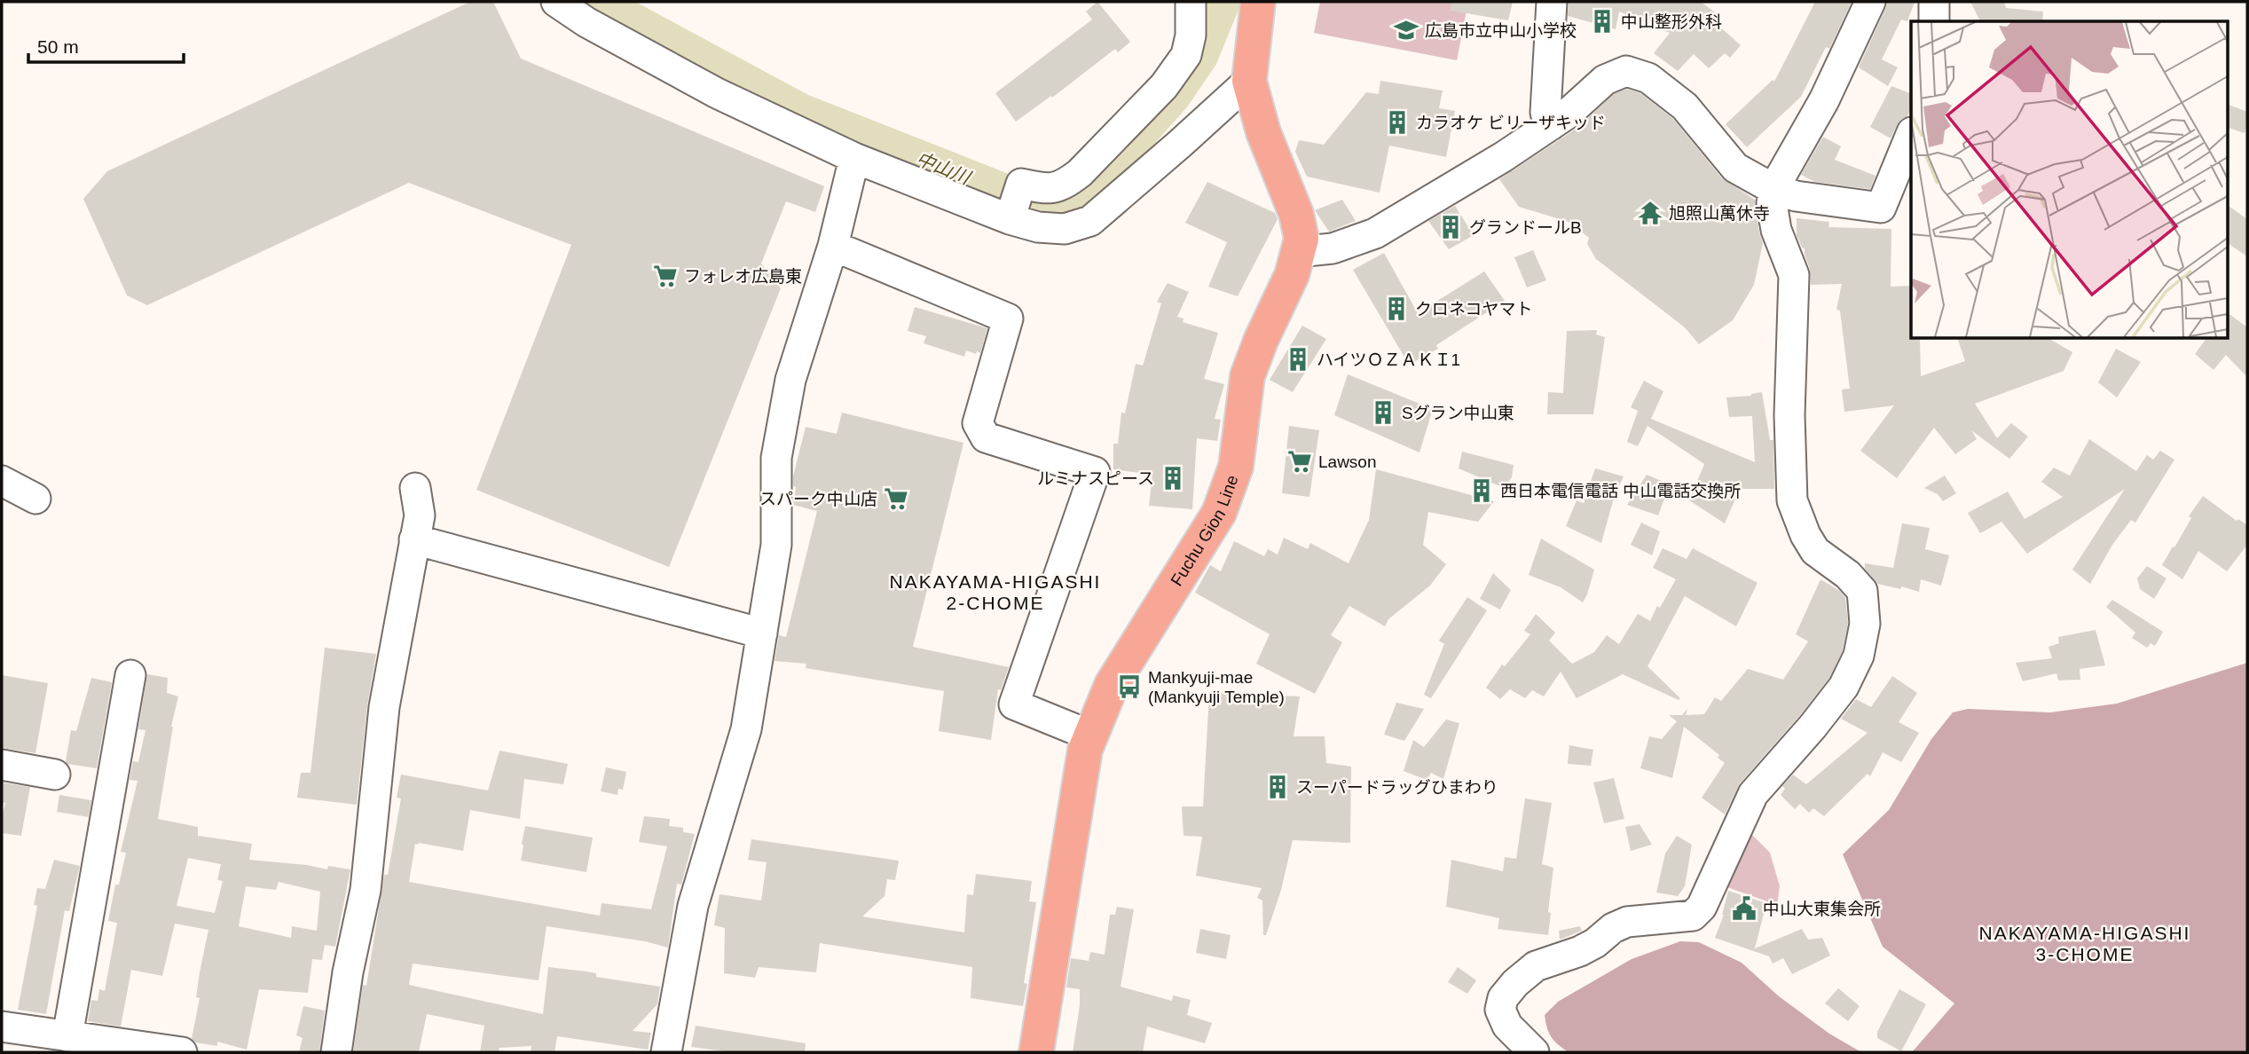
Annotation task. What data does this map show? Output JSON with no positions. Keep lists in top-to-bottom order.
{
  "streets": {
    "main road": ["Fuchu Gion Line"]
  },
  "districts": ["NAKAYAMA-HIGASHI 2-CHOME", "NAKAYAMA-HIGASHI 3-CHOME"],
  "water": ["中山川"],
  "places": {
    "building": [
      "中山整形外科",
      "カラオケ ビリーザキッド",
      "グランドールB",
      "クロネコヤマト",
      "ハイツＯＺＡＫＩ1",
      "Sグラン中山東",
      "ルミナスピース",
      "西日本電信電話 中山電話交換所",
      "スーパードラッグひまわり"
    ],
    "school or university": ["広島市立中山小学校"],
    "temple": ["旭照山萬休寺"],
    "supermarket": ["フォレオ広島東", "Lawson", "スパーク中山店"],
    "bus stop": ["Mankyuji-mae (Mankyuji Temple)"],
    "public building": ["中山大東集会所"]
  },
  "scale_bar": "50 m"
}
